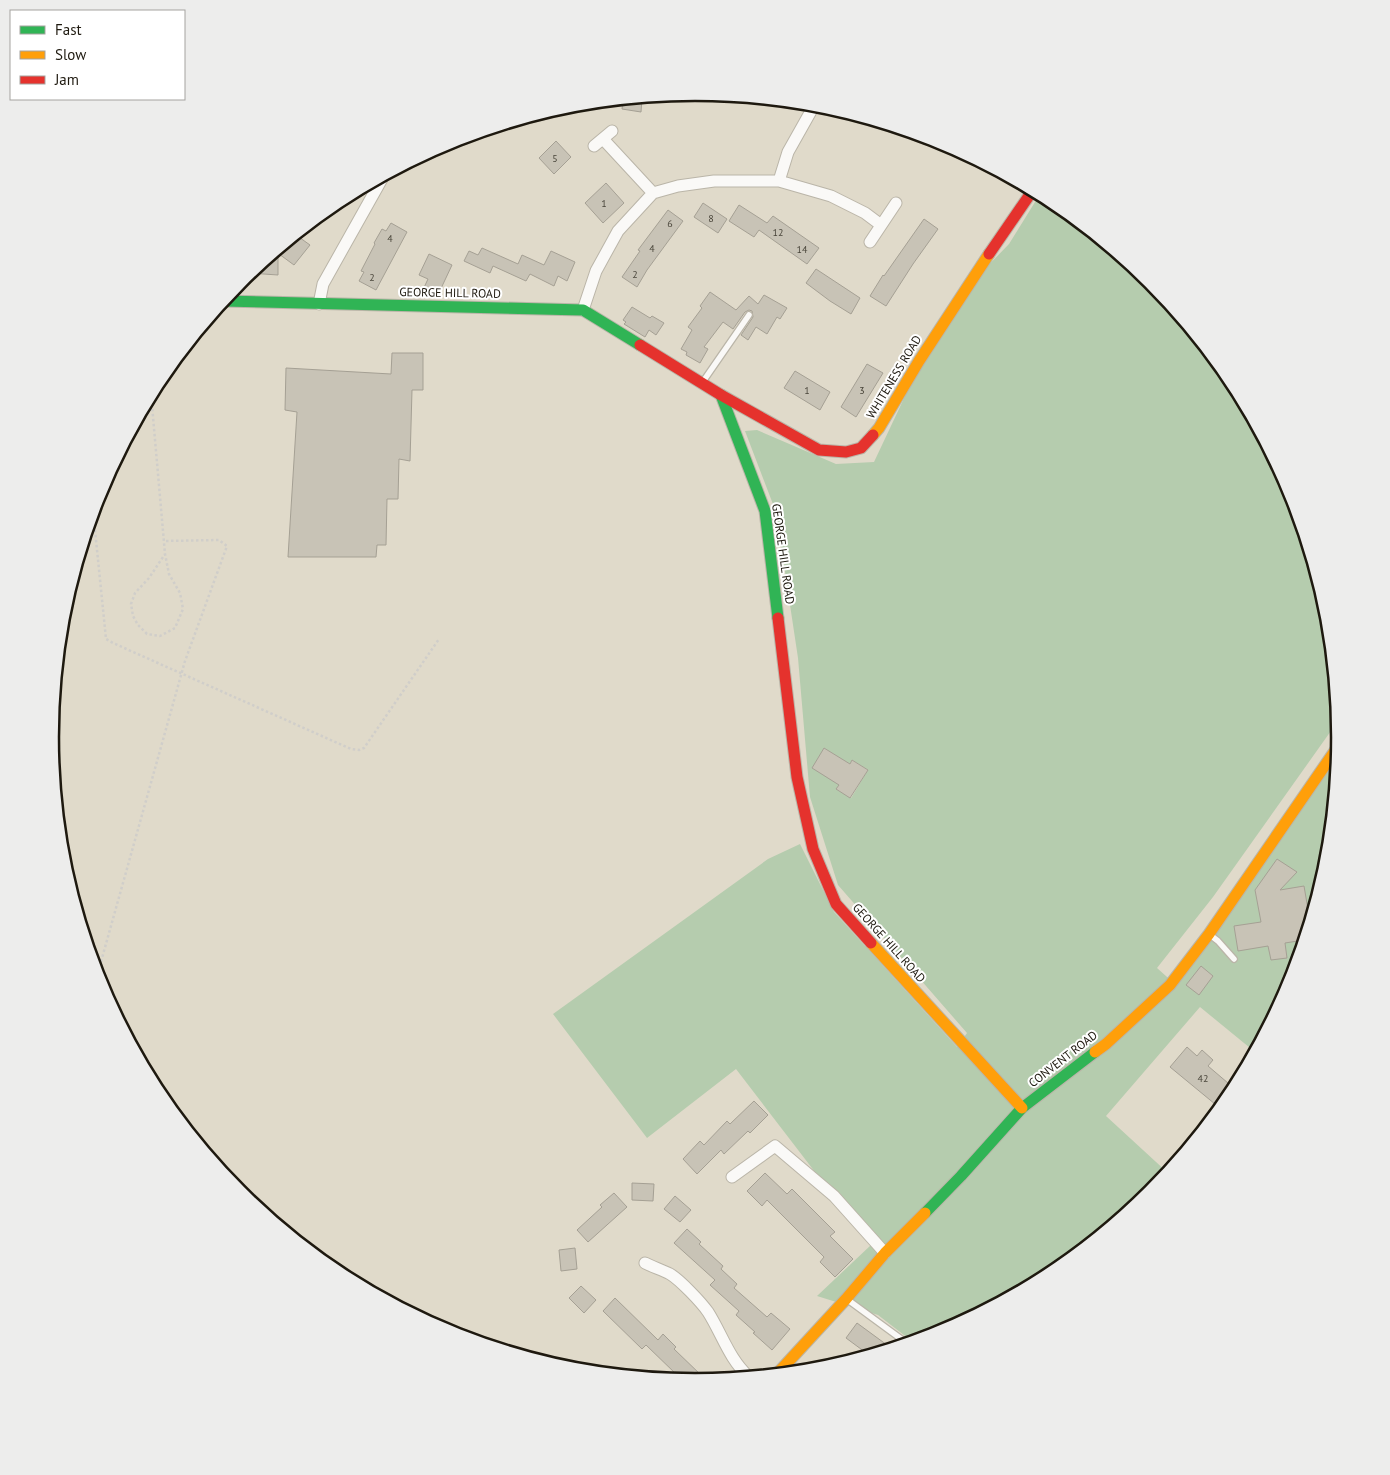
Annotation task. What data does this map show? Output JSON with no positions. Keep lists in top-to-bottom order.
{
  "streets": {
    "street": ["GEORGE HILL ROAD", "WHITENESS ROAD", "CONVENT ROAD"]
  },
  "crossings": [
    ["GEORGE HILL ROAD", "WHITENESS ROAD"],
    ["GEORGE HILL ROAD", "CONVENT ROAD"]
  ],
  "house_numbers": [
    "5",
    "1",
    "8",
    "6",
    "12",
    "4",
    "4",
    "14",
    "2",
    "2",
    "1",
    "3",
    "42"
  ],
  "legend": ["Fast", "Slow", "Jam"]
}
